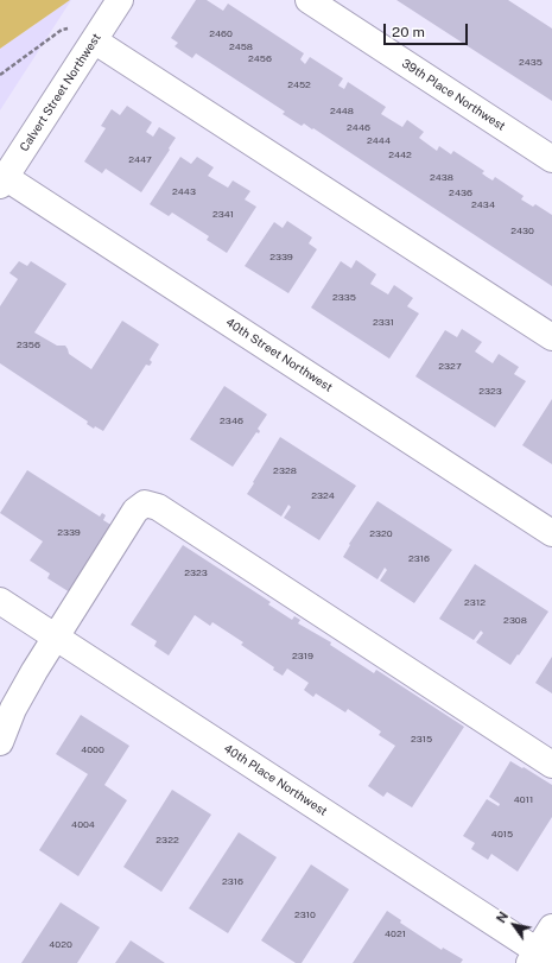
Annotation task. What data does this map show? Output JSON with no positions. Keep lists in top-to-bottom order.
{
  "streets": {
    "street": [
      "Calvert Street Northwest",
      "39th Place Northwest",
      "40th Street Northwest",
      "40th Place Northwest"
    ]
  },
  "crossings": [
    ["Calvert Street Northwest", "40th Street Northwest"]
  ],
  "house_numbers": [
    "2460",
    "2458",
    "2456",
    "2435",
    "2452",
    "2448",
    "2446",
    "2444",
    "2442",
    "2447",
    "2438",
    "2443",
    "2436",
    "2434",
    "2341",
    "2430",
    "2339",
    "2335",
    "2331",
    "2356",
    "2327",
    "2323",
    "2346",
    "2328",
    "2324",
    "2339",
    "2320",
    "2316",
    "2323",
    "2312",
    "2308",
    "2319",
    "2315",
    "4000",
    "4011",
    "4004",
    "4015",
    "2322",
    "2316",
    "2310",
    "4021",
    "4020"
  ],
  "scale_bar": "20 m",
  "north": "top left"
}
